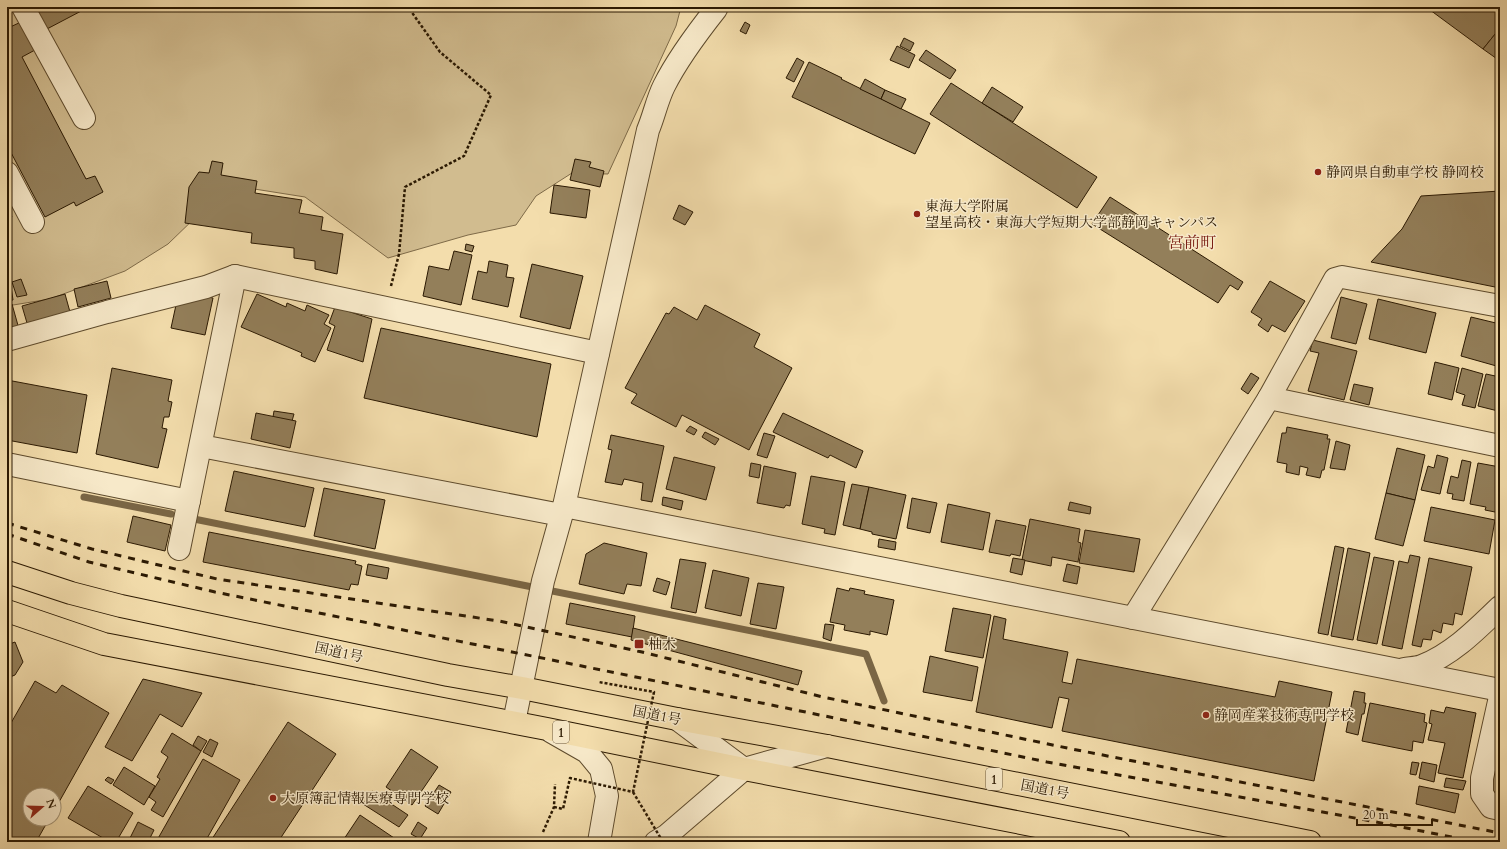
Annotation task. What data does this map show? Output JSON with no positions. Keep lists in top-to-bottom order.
{
  "streets": {
    "highway": ["国道1号", "1"]
  },
  "districts": ["宮前町"],
  "places": {
    "other": [
      "静岡県自動車学校 静岡校",
      "東海大学附属 望星高校・東海大学短期大学部静岡キャンパス",
      "静岡産業技術専門学校",
      "大原簿記情報医療専門学校"
    ],
    "transit": ["柚木"]
  },
  "scale_bar": "20 m",
  "north": "right"
}
